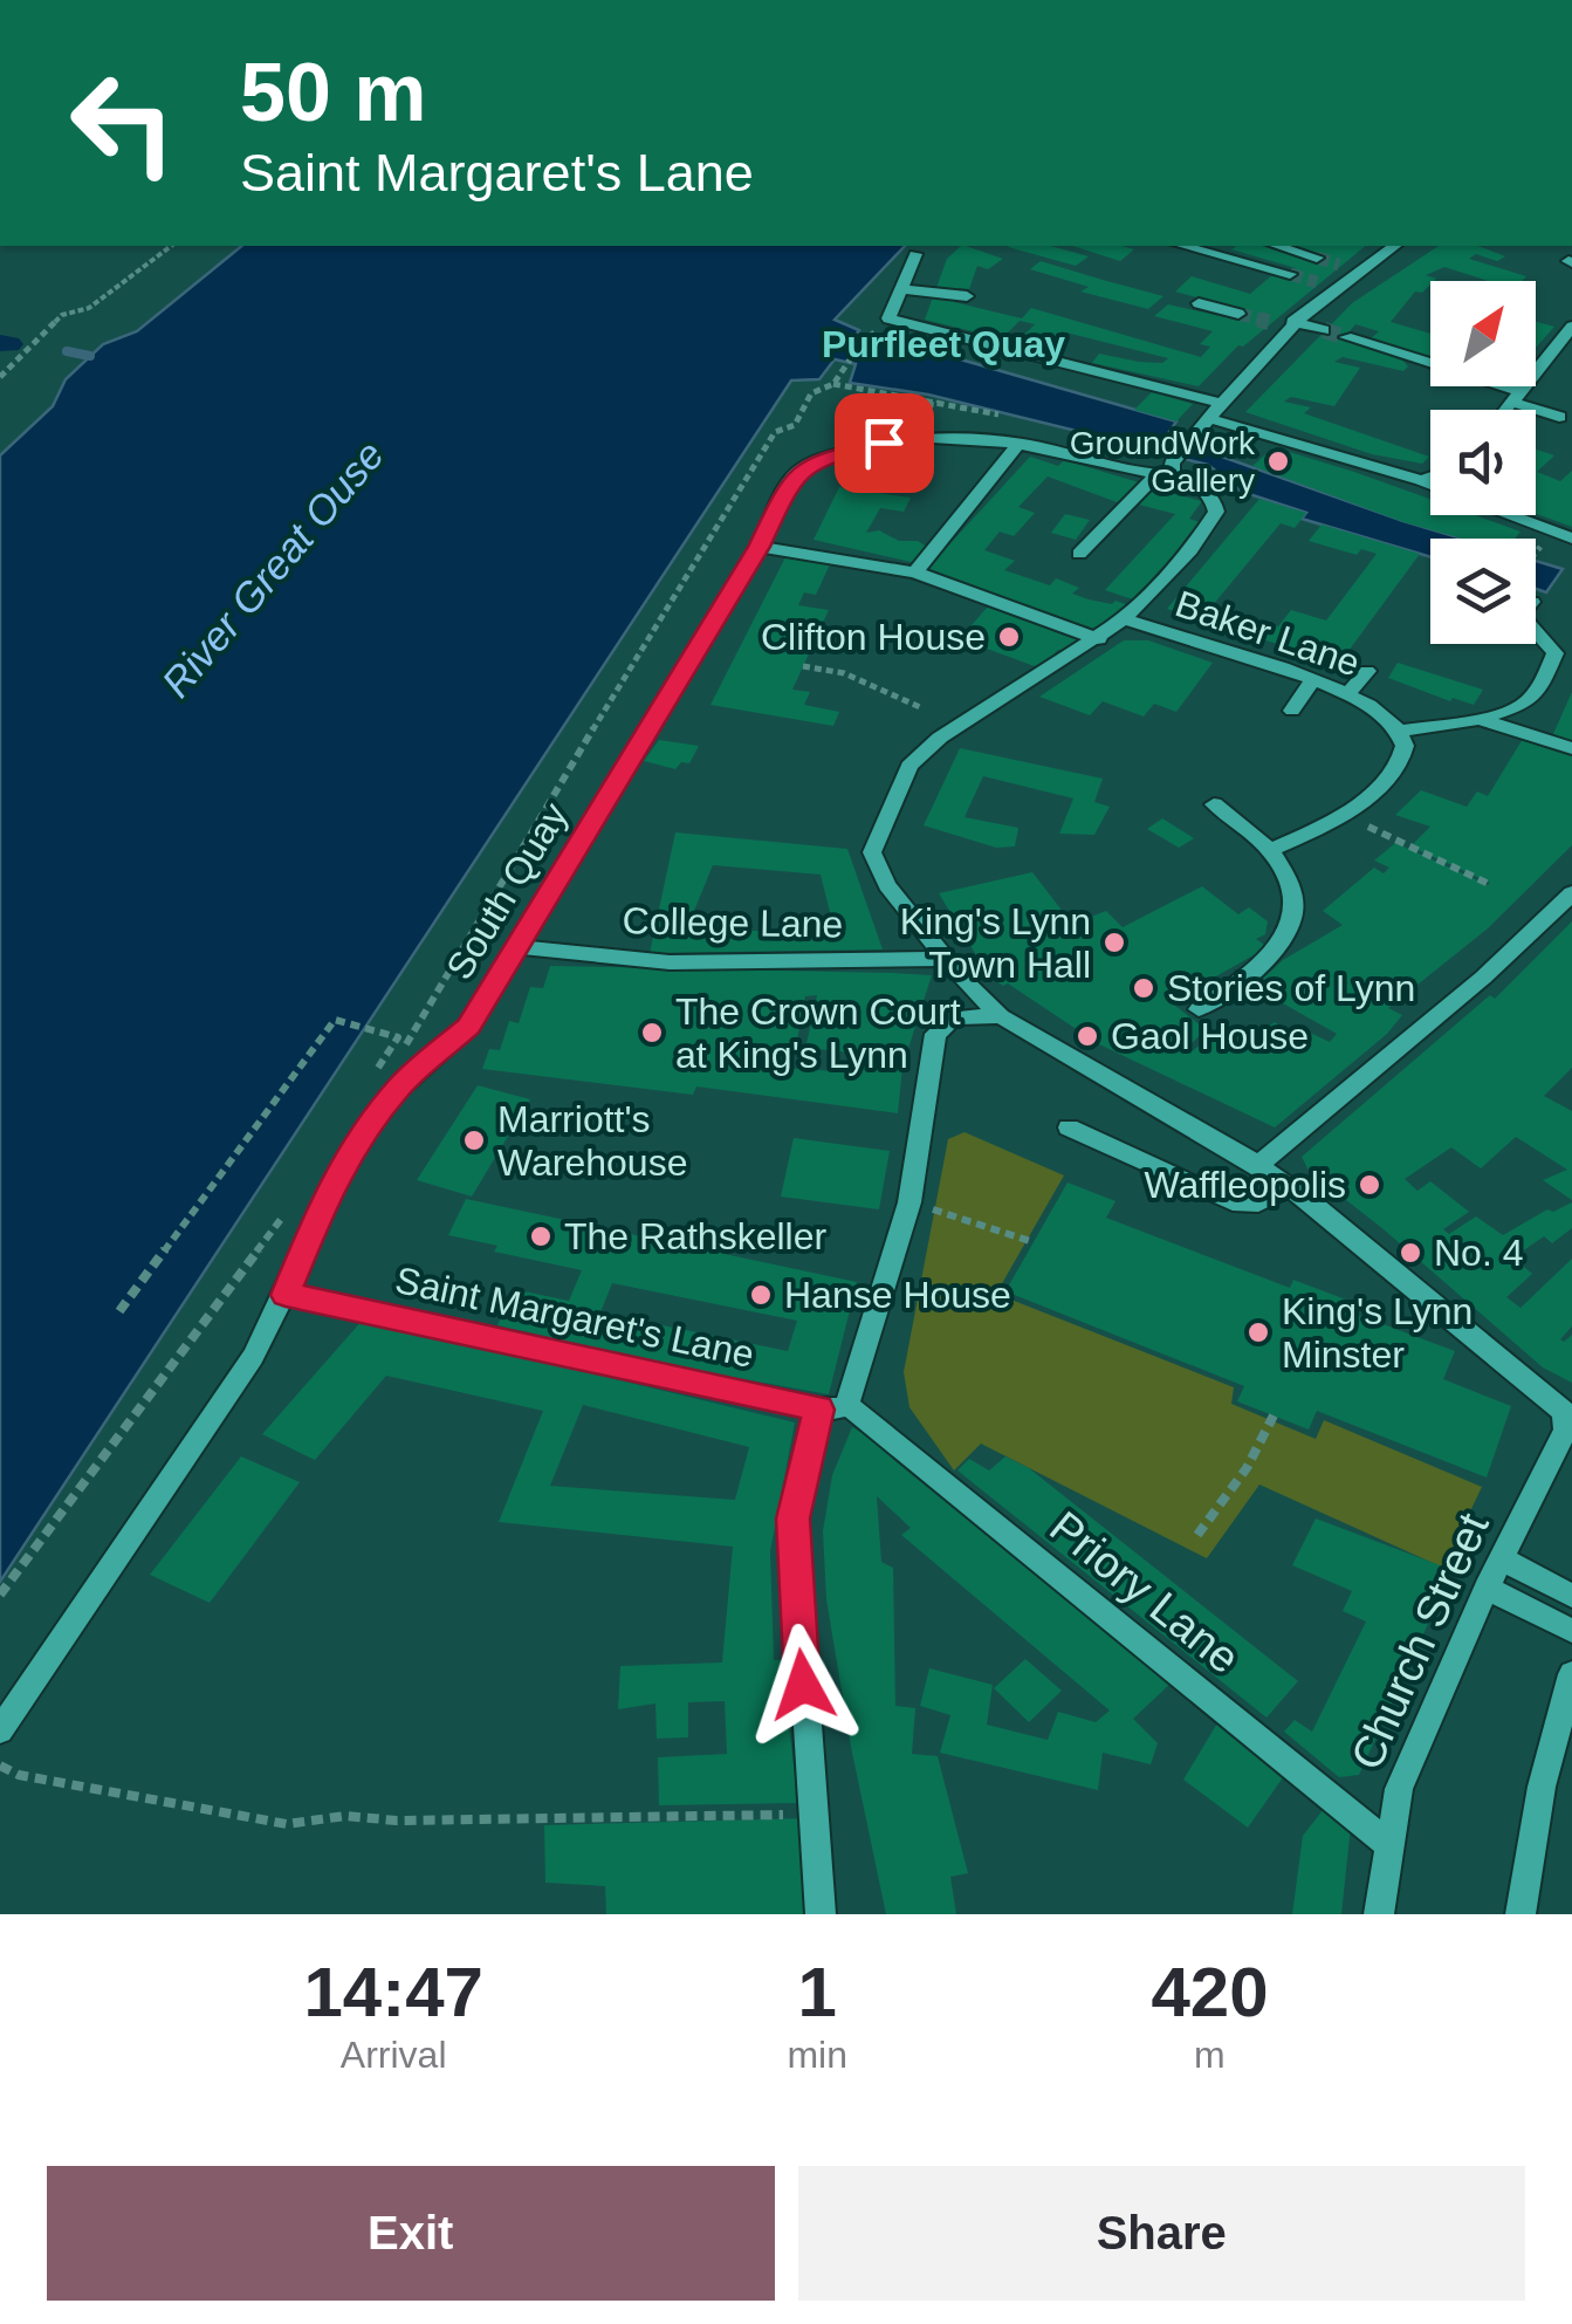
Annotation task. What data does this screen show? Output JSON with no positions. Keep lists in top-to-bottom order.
{
  "streets": {
    "street": [
      "Baker Lane",
      "South Quay",
      "College Lane",
      "Saint Margaret's Lane",
      "Priory Lane",
      "Church Street"
    ]
  },
  "crossings": [
    ["South Quay", "College Lane"],
    ["South Quay", "Saint Margaret's Lane"],
    ["Saint Margaret's Lane", "Priory Lane"],
    ["Priory Lane", "Church Street"]
  ],
  "districts": ["Purfleet Quay"],
  "water": ["River Great Ouse"],
  "places": [
    "GroundWork Gallery",
    "Clifton House",
    "King's Lynn Town Hall",
    "Stories of Lynn",
    "The Crown Court at King's Lynn",
    "Gaol House",
    "Marriott's Warehouse",
    "Waffleopolis",
    "The Rathskeller",
    "No. 4",
    "Hanse House",
    "King's Lynn Minster"
  ],
  "north": "top right",
  "page": {
    "turn": ["50 m", "Saint Margaret's Lane"],
    "eta": [
      "14:47",
      "Arrival",
      "1",
      "min",
      "420",
      "m"
    ],
    "buttons": ["Exit", "Share"]
  }
}
